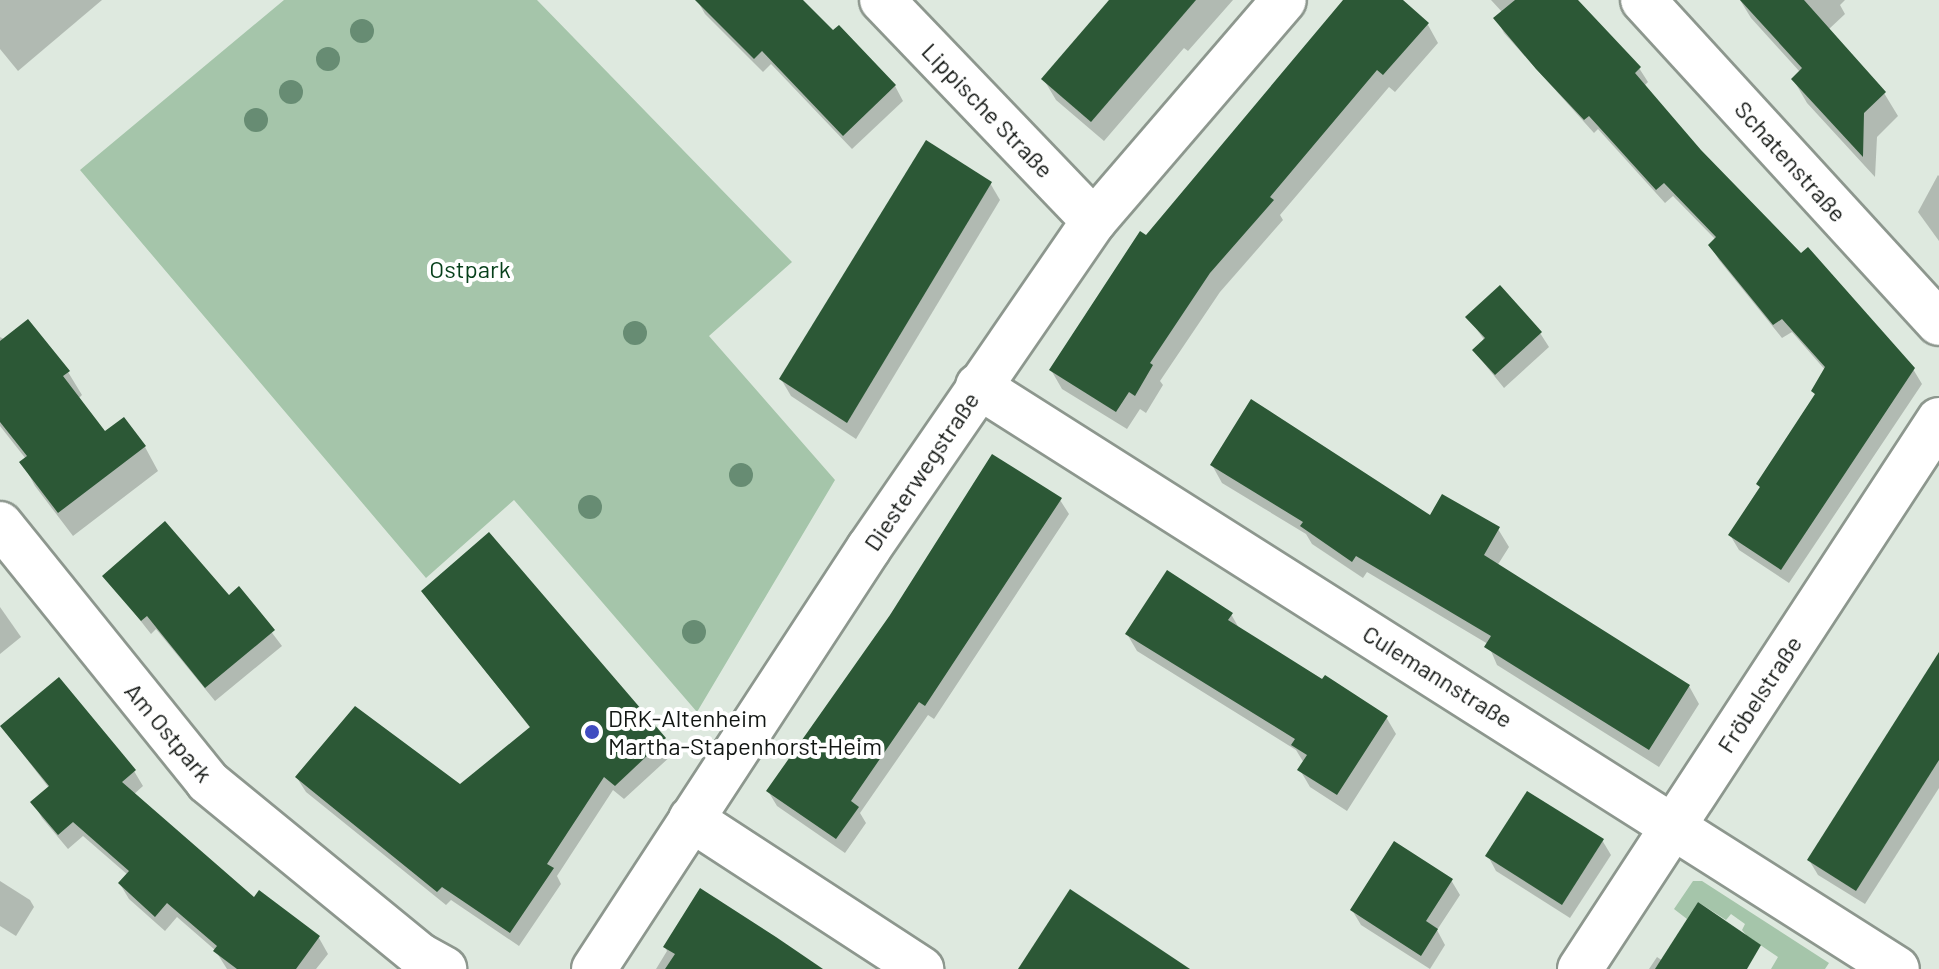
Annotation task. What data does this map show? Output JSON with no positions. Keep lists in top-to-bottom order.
{
  "streets": {
    "street": [
      "Lippische Straße",
      "Schatenstraße",
      "Diesterwegstraße",
      "Culemannstraße",
      "Fröbelstraße",
      "Am Ostpark"
    ]
  },
  "crossings": [
    ["Lippische Straße", "Diesterwegstraße"],
    ["Diesterwegstraße", "Culemannstraße"],
    ["Culemannstraße", "Fröbelstraße"]
  ],
  "parks": ["Ostpark"],
  "places": ["DRK-Altenheim Martha-Stapenhorst-Heim"]
}
